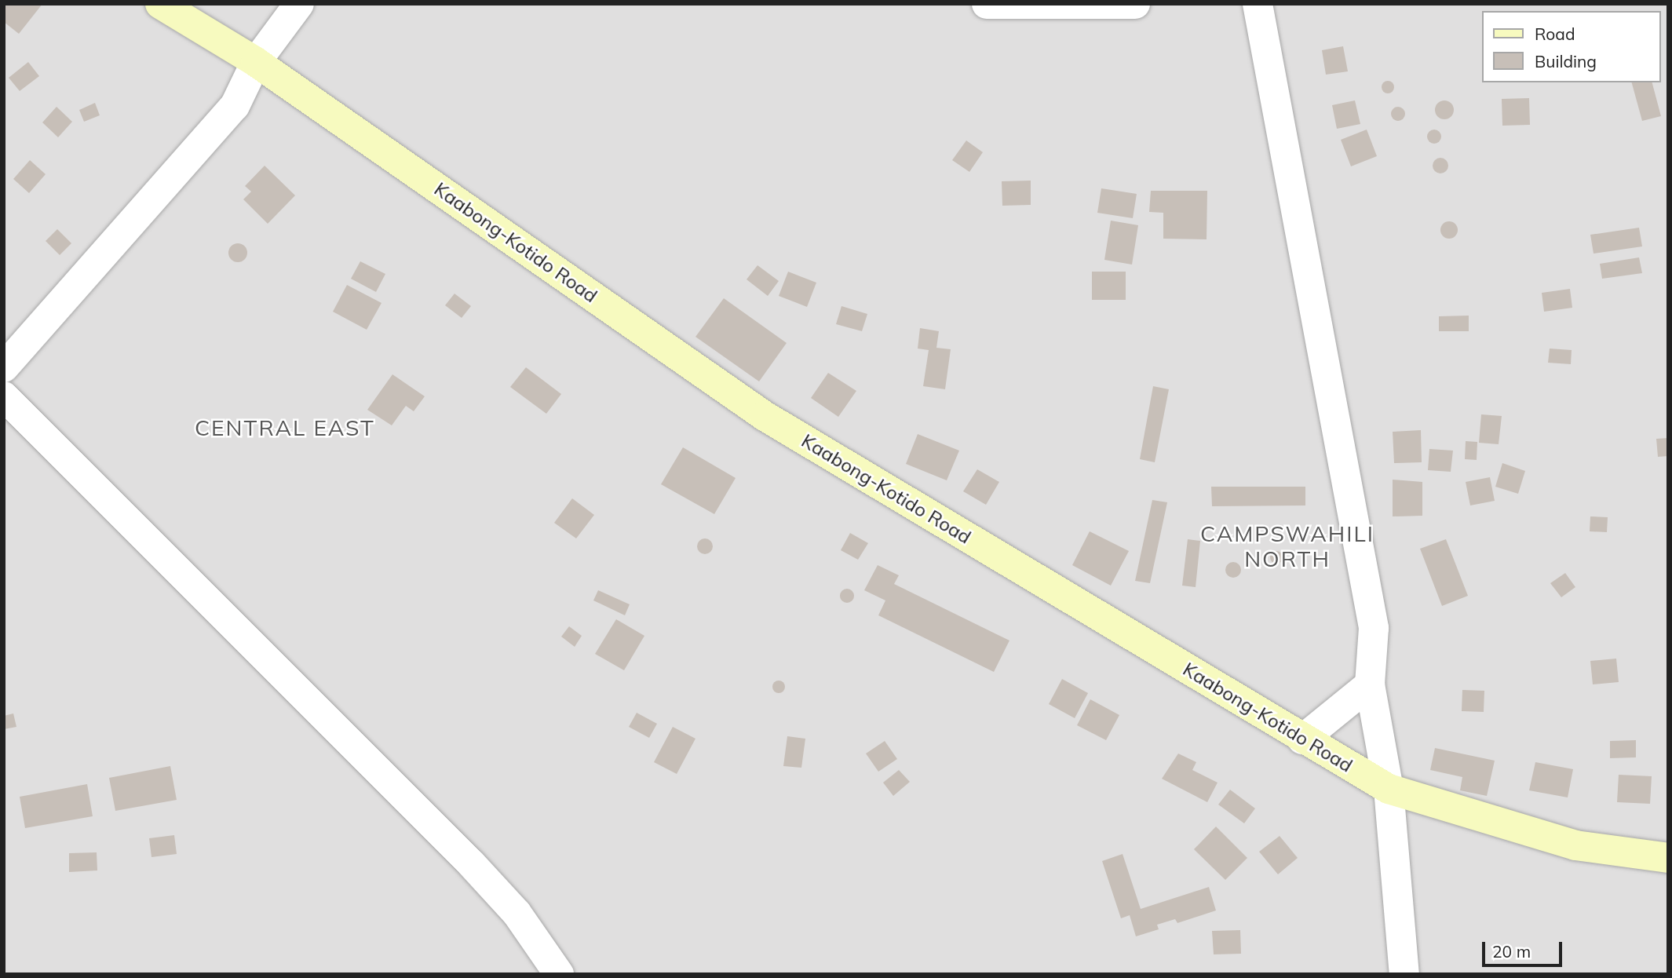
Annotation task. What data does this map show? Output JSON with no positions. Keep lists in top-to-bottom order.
{
  "streets": {
    "main road": ["Kaabong-Kotido Road"]
  },
  "districts": ["CENTRAL EAST", "CAMPSWAHILI NORTH"],
  "legend": ["Road", "Building"],
  "scale_bar": "20 m"
}
